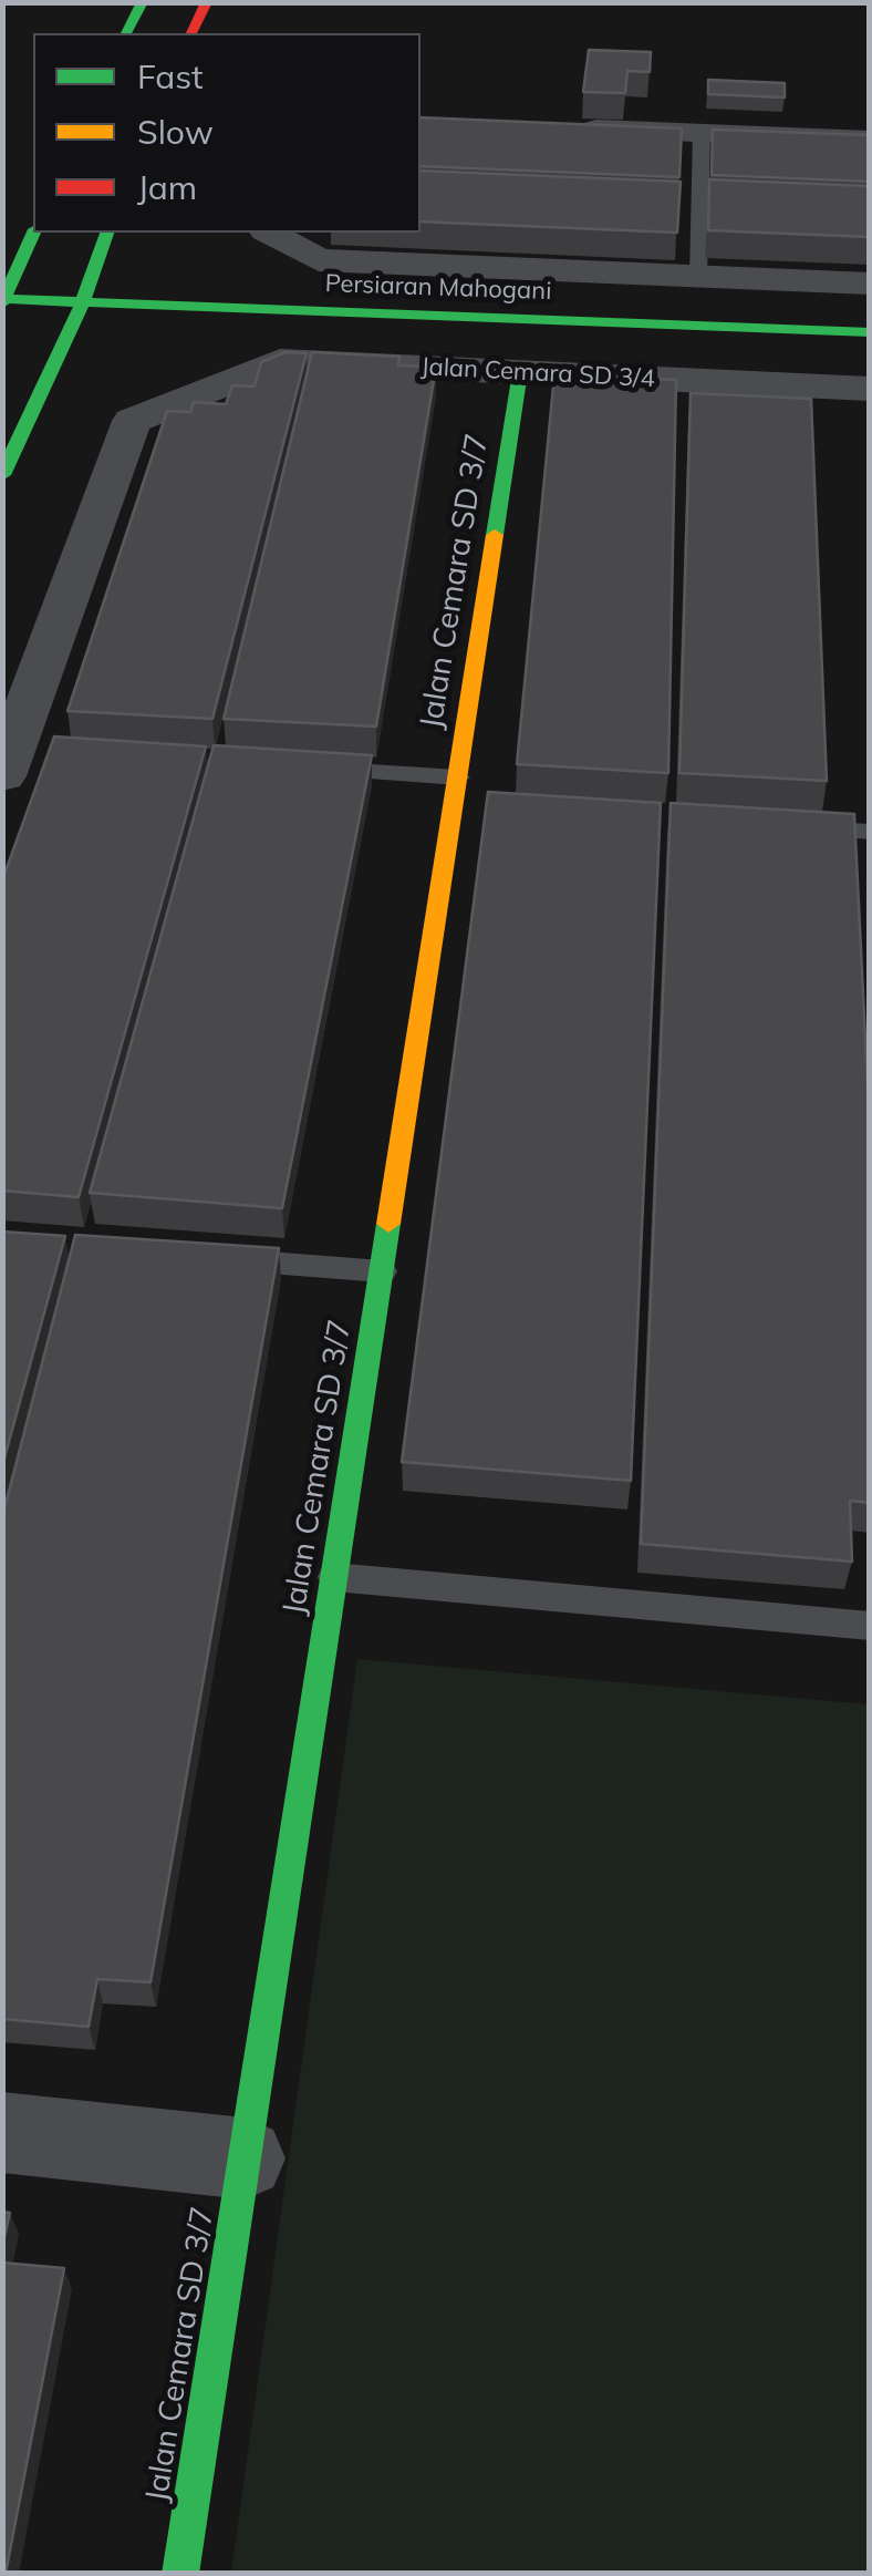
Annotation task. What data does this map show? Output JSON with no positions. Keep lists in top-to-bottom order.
{
  "streets": {
    "street": ["Persiaran Mahogani", "Jalan Cemara SD 3/4", "Jalan Cemara SD 3/7"]
  },
  "crossings": [
    ["Jalan Cemara SD 3/4", "Jalan Cemara SD 3/7"]
  ],
  "legend": ["Fast", "Slow", "Jam"]
}
